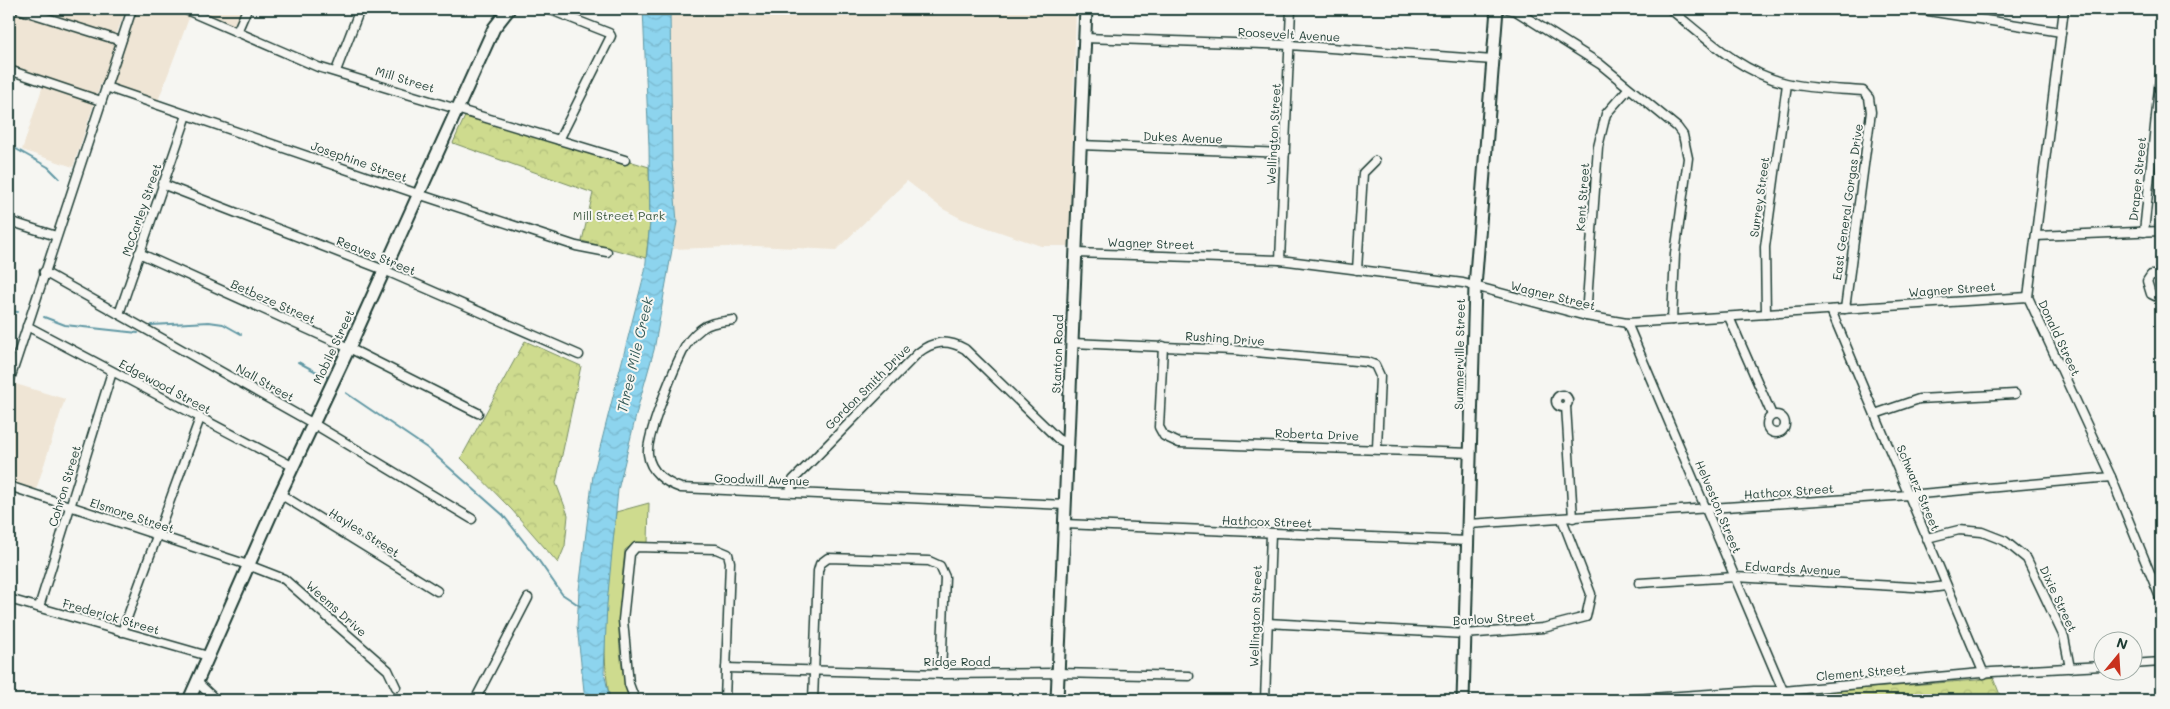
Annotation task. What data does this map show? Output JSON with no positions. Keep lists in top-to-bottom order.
{
  "streets": {
    "street": [
      "Roosevelt Avenue",
      "Mill Street",
      "Wellington Street",
      "Dukes Avenue",
      "Josephine Street",
      "Draper Street",
      "Kent Street",
      "Surrey Street",
      "East General Gorgas Drive",
      "McCarley Street",
      "Wagner Street",
      "Reaves Street",
      "Betbeze Street",
      "Donald Street",
      "Rushing Drive",
      "Mobile Street",
      "Stanton Road",
      "Summerville Street",
      "Nall Street",
      "Edgewood Street",
      "Gordon Smith Drive",
      "Roberta Drive",
      "Goodwill Avenue",
      "Cohron Street",
      "Schwarz Street",
      "Hathcox Street",
      "Helveston Street",
      "Elsmore Street",
      "Hayles Street",
      "Edwards Avenue",
      "Dixie Street",
      "Weems Drive",
      "Frederick Street",
      "Barlow Street",
      "Ridge Road",
      "Clement Street"
    ]
  },
  "crossings": [
    ["Roosevelt Avenue", "Wellington Street"],
    ["Roosevelt Avenue", "Stanton Road"],
    ["Roosevelt Avenue", "Summerville Street"],
    ["Mill Street", "Mobile Street"],
    ["Wellington Street", "Dukes Avenue"],
    ["Wellington Street", "Wagner Street"],
    ["Wellington Street", "Hathcox Street"],
    ["Wellington Street", "Barlow Street"],
    ["Dukes Avenue", "Stanton Road"],
    ["Josephine Street", "McCarley Street"],
    ["Josephine Street", "Mobile Street"],
    ["Kent Street", "Wagner Street"],
    ["Surrey Street", "East General Gorgas Drive"],
    ["Surrey Street", "Wagner Street"],
    ["East General Gorgas Drive", "Wagner Street"],
    ["McCarley Street", "Reaves Street"],
    ["McCarley Street", "Betbeze Street"],
    ["McCarley Street", "Nall Street"],
    ["Wagner Street", "Donald Street"],
    ["Wagner Street", "Stanton Road"],
    ["Wagner Street", "Summerville Street"],
    ["Wagner Street", "Schwarz Street"],
    ["Wagner Street", "Helveston Street"],
    ["Reaves Street", "Mobile Street"],
    ["Betbeze Street", "Mobile Street"],
    ["Donald Street", "Hathcox Street"],
    ["Rushing Drive", "Stanton Road"],
    ["Rushing Drive", "Roberta Drive"],
    ["Mobile Street", "Nall Street"],
    ["Mobile Street", "Edgewood Street"],
    ["Mobile Street", "Elsmore Street"],
    ["Mobile Street", "Hayles Street"],
    ["Mobile Street", "Weems Drive"],
    ["Mobile Street", "Frederick Street"],
    ["Stanton Road", "Gordon Smith Drive"],
    ["Stanton Road", "Goodwill Avenue"],
    ["Stanton Road", "Hathcox Street"],
    ["Stanton Road", "Ridge Road"],
    ["Summerville Street", "Roberta Drive"],
    ["Summerville Street", "Hathcox Street"],
    ["Summerville Street", "Barlow Street"],
    ["Edgewood Street", "Cohron Street"],
    ["Gordon Smith Drive", "Goodwill Avenue"],
    ["Cohron Street", "Elsmore Street"],
    ["Cohron Street", "Frederick Street"],
    ["Schwarz Street", "Hathcox Street"],
    ["Schwarz Street", "Edwards Avenue"],
    ["Schwarz Street", "Dixie Street"],
    ["Schwarz Street", "Clement Street"],
    ["Hathcox Street", "Helveston Street"],
    ["Hathcox Street", "Barlow Street"],
    ["Helveston Street", "Edwards Avenue"],
    ["Helveston Street", "Clement Street"],
    ["Elsmore Street", "Weems Drive"],
    ["Dixie Street", "Clement Street"]
  ],
  "water": ["Three Mile Creek"],
  "parks": ["Mill Street Park"],
  "north": "top"
}
